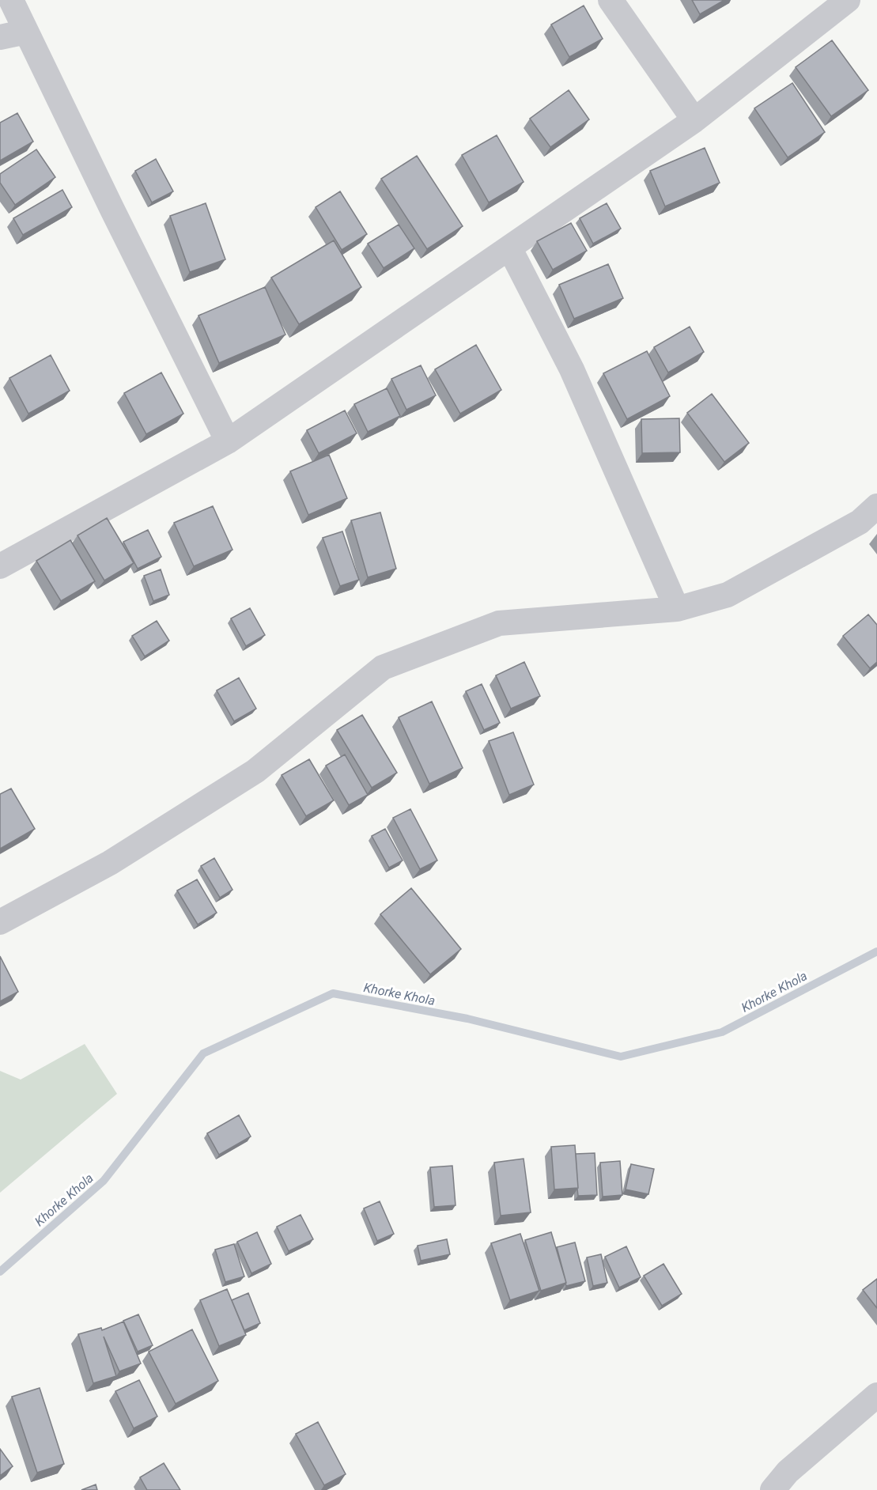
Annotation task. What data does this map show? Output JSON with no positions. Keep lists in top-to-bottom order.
{
  "water": ["Khorke Khola"]
}
